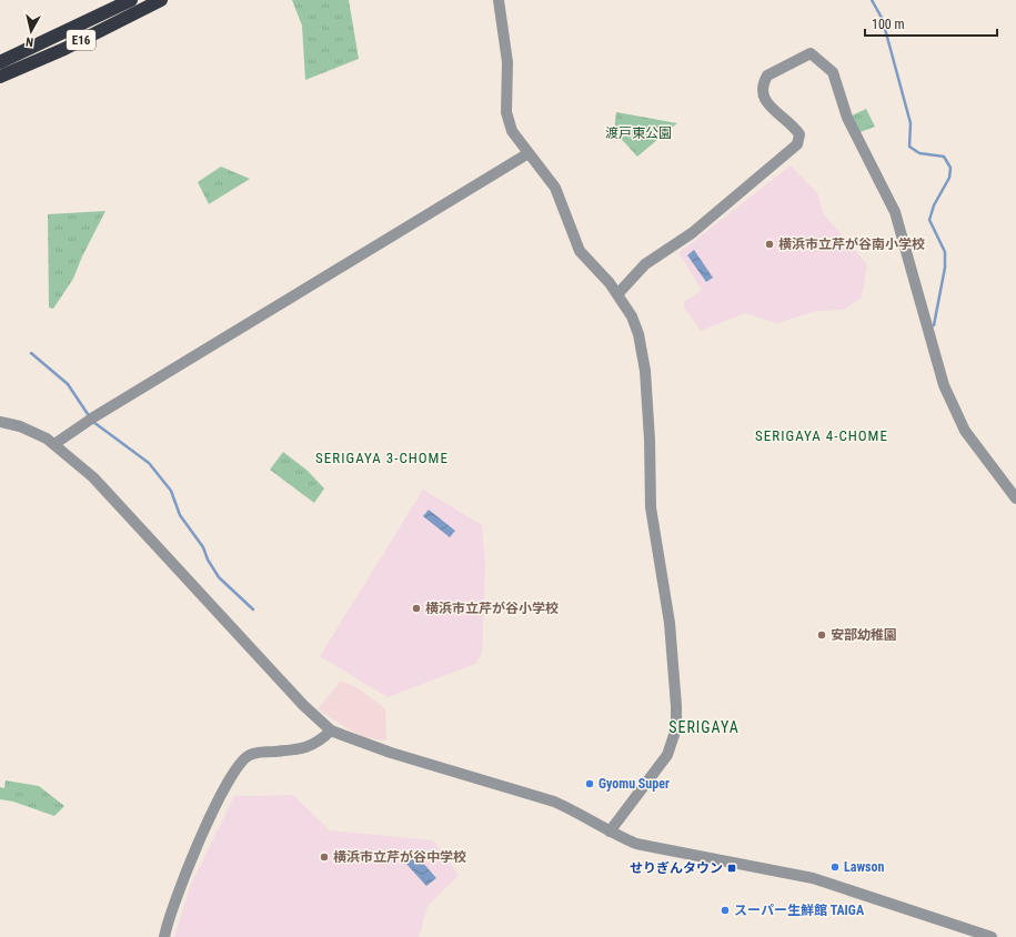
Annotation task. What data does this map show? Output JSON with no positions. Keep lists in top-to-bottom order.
{
  "streets": {
    "highway": ["E16"]
  },
  "districts": ["SERIGAYA 4-CHOME", "SERIGAYA 3-CHOME", "SERIGAYA"],
  "parks": ["渡戸東公園"],
  "places": {
    "other": [
      "横浜市立芹が谷南小学校",
      "横浜市立芹が谷小学校",
      "安部幼稚園",
      "Gyomu Super",
      "横浜市立芹が谷中学校",
      "Lawson",
      "スーパー生鮮館 TAIGA"
    ],
    "transit": ["せりぎんタウン"]
  },
  "scale_bar": "100 m",
  "north": "bottom"
}
